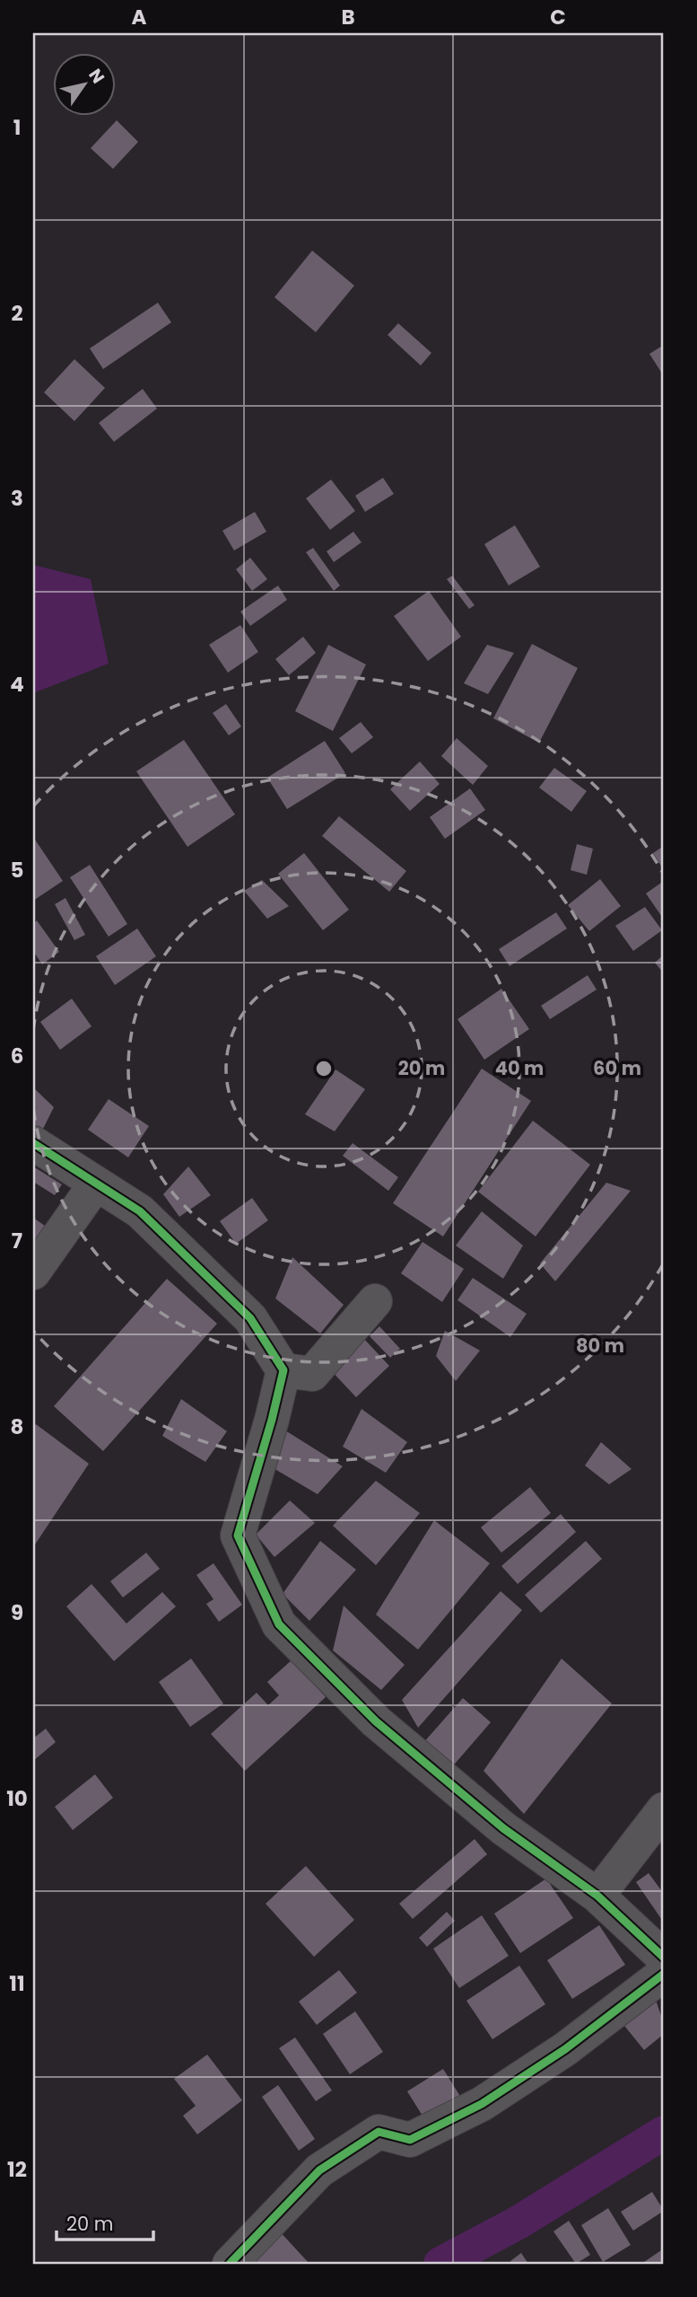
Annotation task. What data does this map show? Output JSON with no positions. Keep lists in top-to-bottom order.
{
  "scale_bar": "20 m",
  "north": "top right",
  "grid": {
    "columns": ["A", "B", "C"],
    "rows": [
      "1",
      "2",
      "3",
      "4",
      "5",
      "6",
      "7",
      "8",
      "9",
      "10",
      "11",
      "12"
    ]
  },
  "rings": [
    "20 m",
    "40 m",
    "60 m",
    "80 m"
  ]
}
